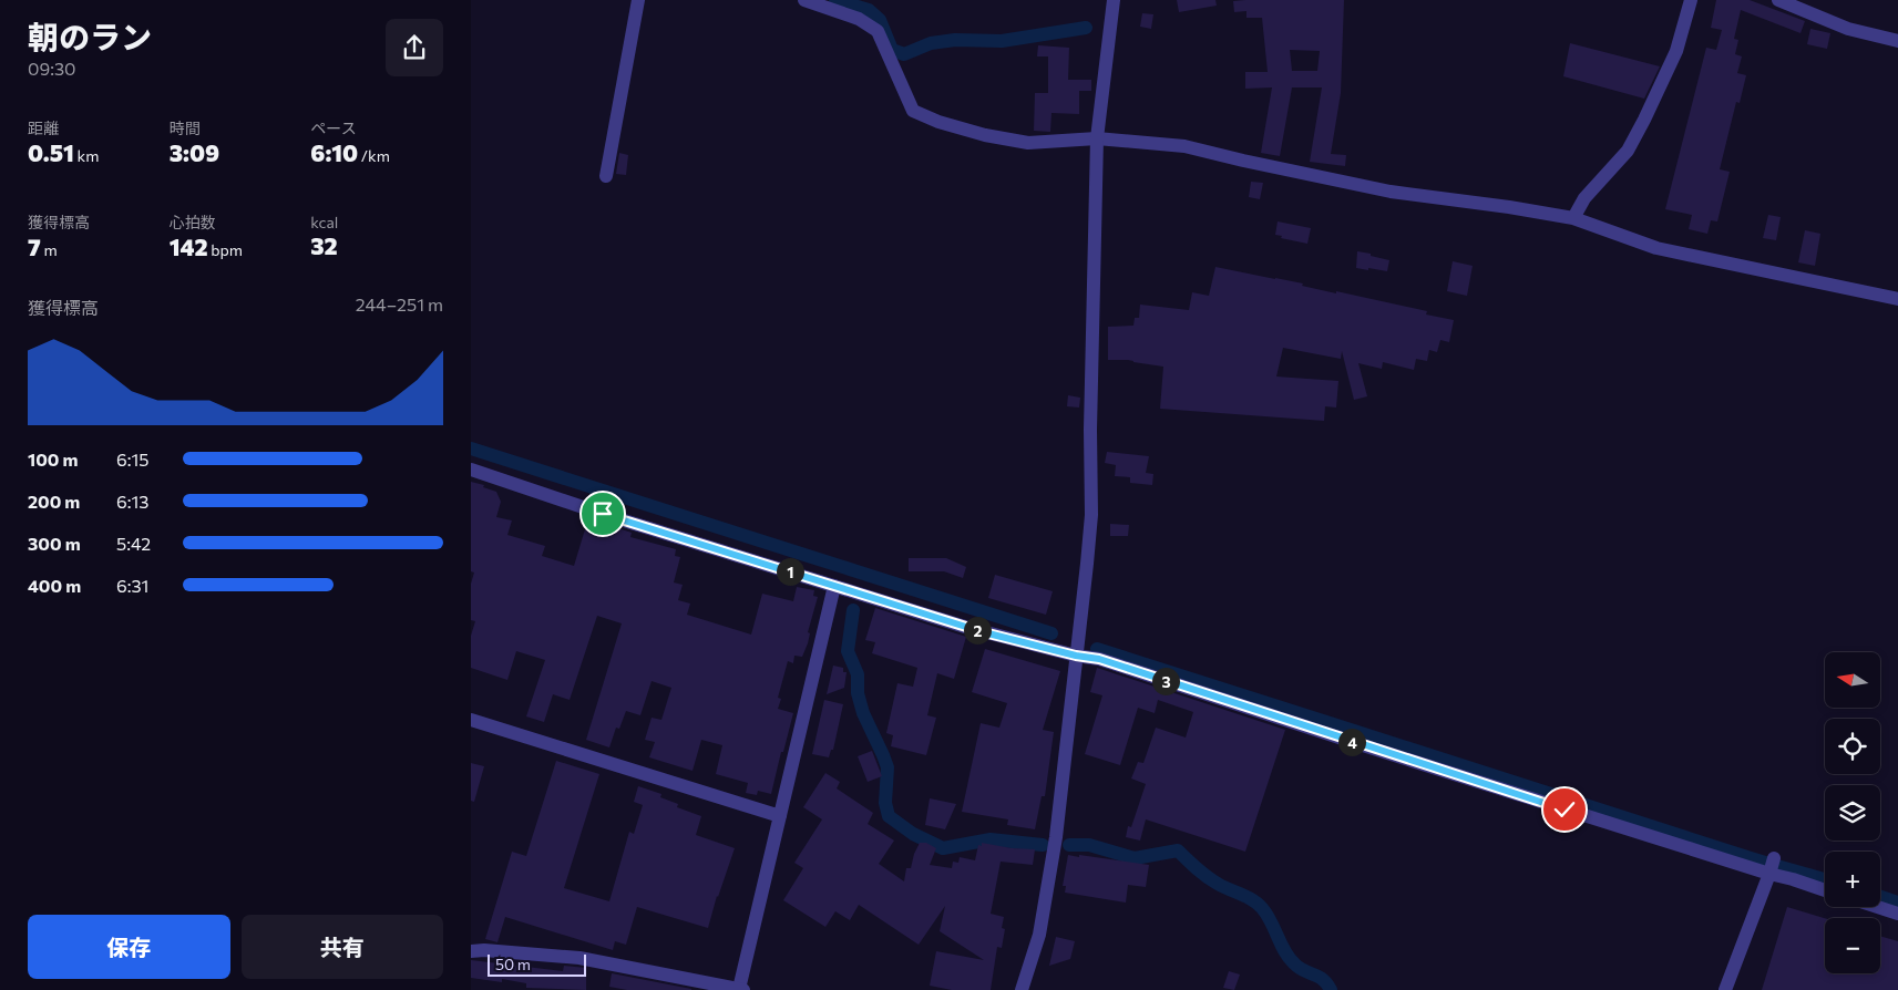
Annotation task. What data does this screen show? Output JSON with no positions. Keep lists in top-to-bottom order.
{
  "scale_bar": "50 m",
  "north": "left",
  "page": {
    "heading": ["朝のラン", "09:30"],
    "stats": [
      ["距離", "0.51 km"],
      ["時間", "3:09"],
      ["ペース", "6:10 /km"],
      ["獲得標高", "7 m"],
      ["心拍数", "142 bpm"],
      ["kcal", "32"]
    ],
    "chart": ["獲得標高", "244–251 m"],
    "list": [
      {
        "name": "100 m",
        "note": "6:15"
      },
      {
        "name": "200 m",
        "note": "6:13"
      },
      {
        "name": "300 m",
        "note": "5:42"
      },
      {
        "name": "400 m",
        "note": "6:31"
      }
    ],
    "pins": [
      "1",
      "2",
      "3",
      "4"
    ],
    "map_buttons": ["+", "−"],
    "buttons": ["保存", "共有"],
    "scale": "50 m"
  }
}
